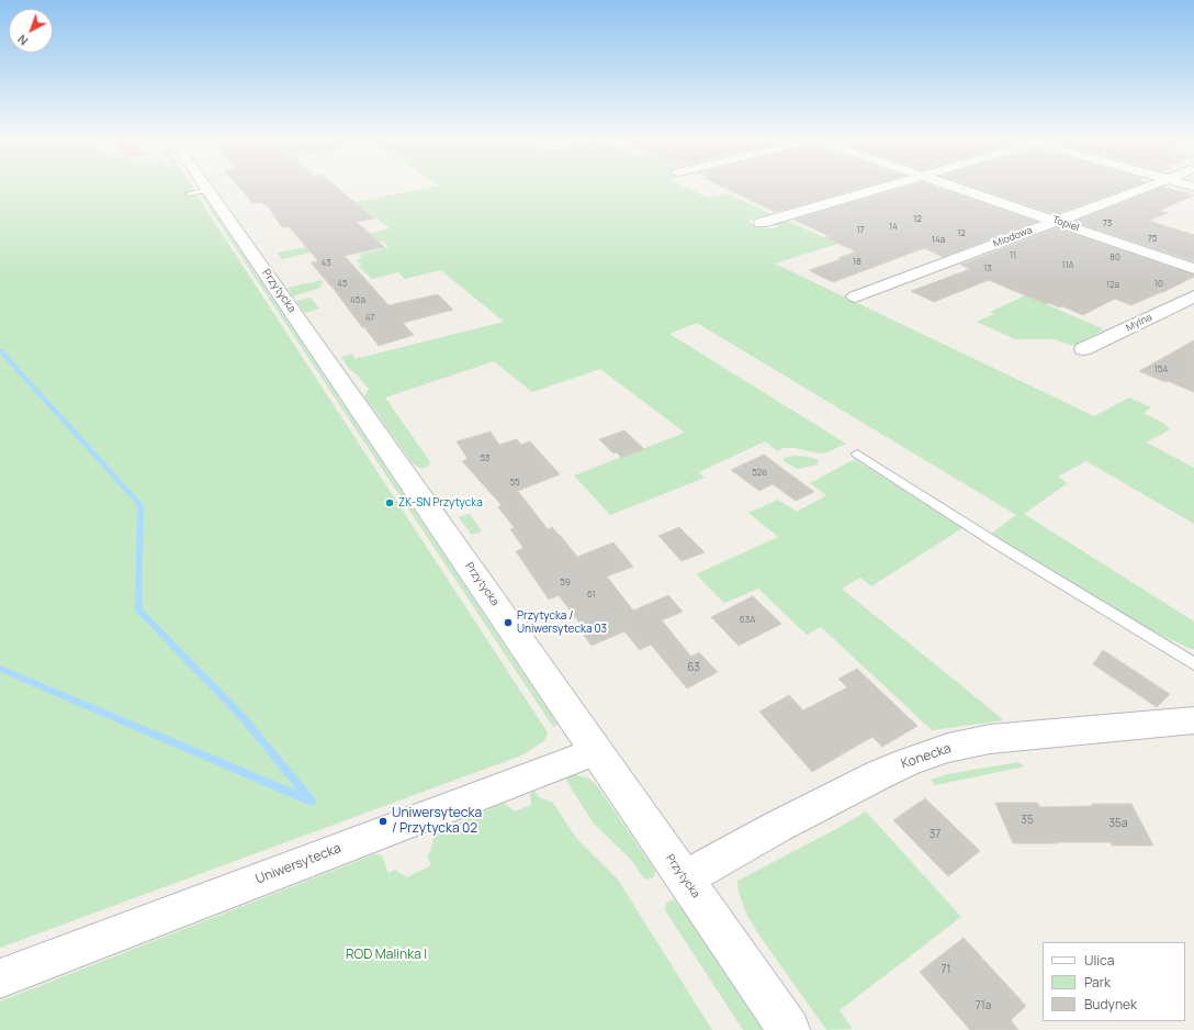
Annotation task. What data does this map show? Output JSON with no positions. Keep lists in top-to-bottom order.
{
  "streets": {
    "street": [
      "Topiel",
      "Miodowa",
      "Przytycka",
      "Mylna",
      "Konecka",
      "Uniwersytecka"
    ]
  },
  "crossings": [
    ["Topiel", "Miodowa"],
    ["Przytycka", "Konecka"],
    ["Przytycka", "Uniwersytecka"]
  ],
  "parks": ["ROD Malinka I"],
  "places": ["ZK-SN Przytycka", "Przytycka / Uniwersytecka 03", "Uniwersytecka / Przytycka 02"],
  "house_numbers": [
    "12",
    "73",
    "14",
    "17",
    "12",
    "75",
    "14a",
    "11",
    "80",
    "18",
    "43",
    "11A",
    "13",
    "45",
    "10",
    "12a",
    "45a",
    "47",
    "15A",
    "53",
    "52e",
    "55",
    "59",
    "61",
    "63A",
    "63",
    "35",
    "35a",
    "37",
    "71",
    "71a"
  ],
  "legend": ["Ulica", "Park", "Budynek"],
  "north": "bottom left"
}
